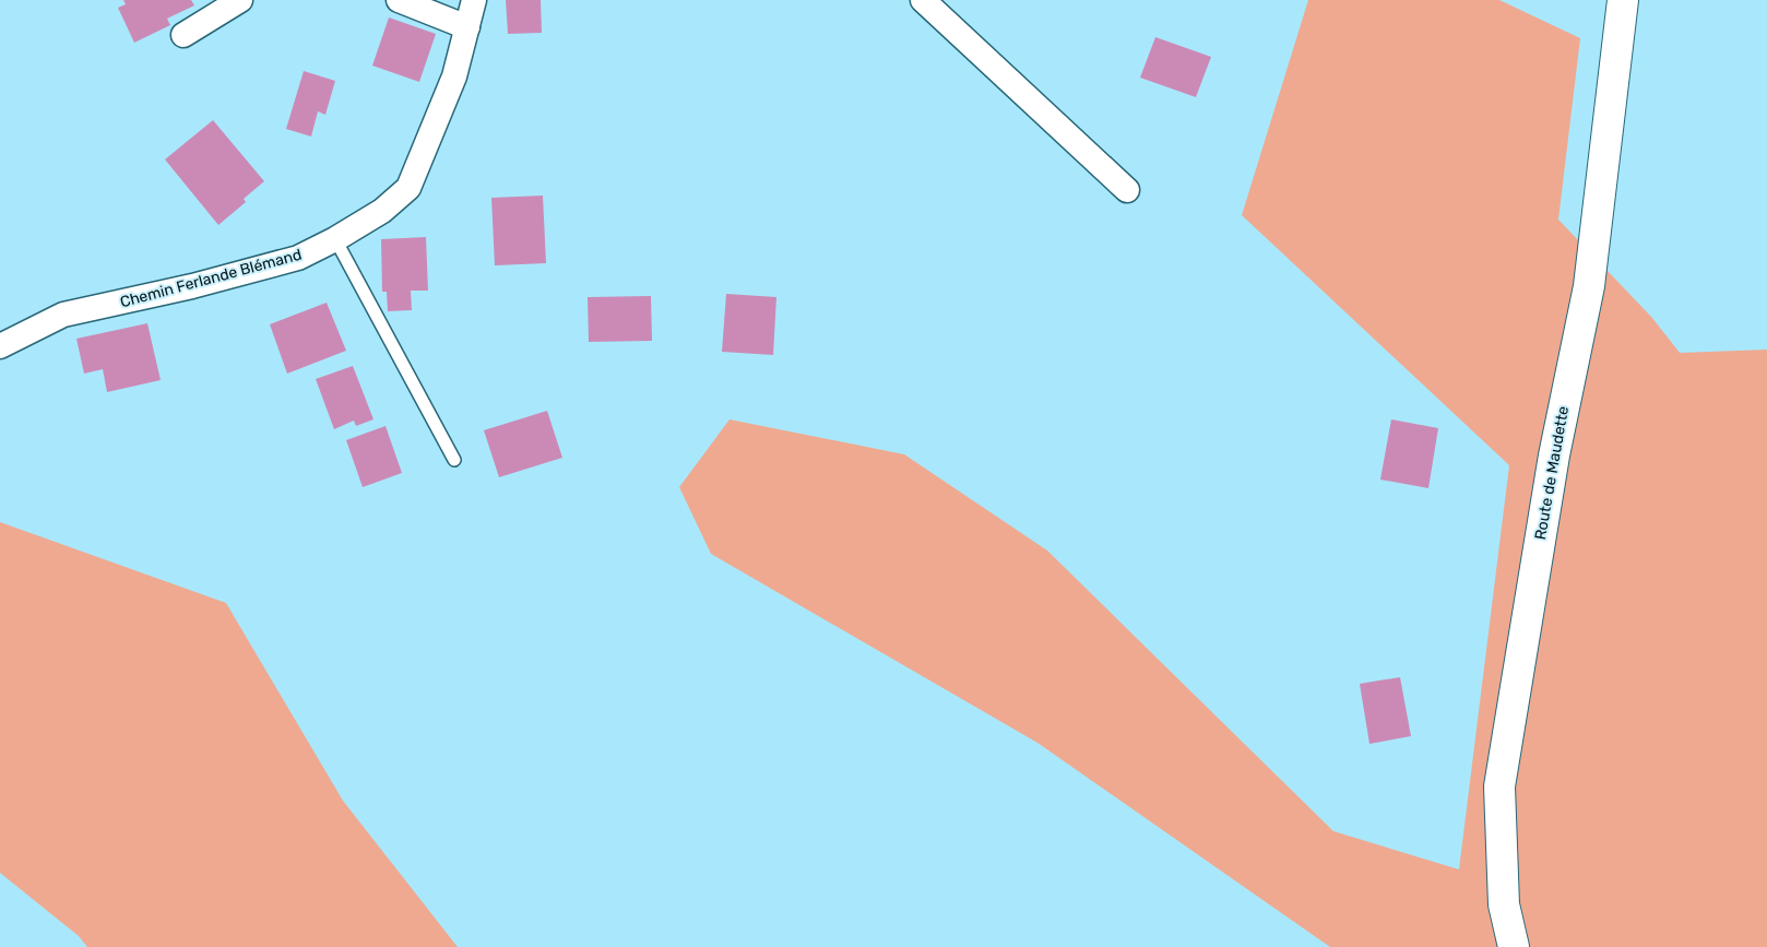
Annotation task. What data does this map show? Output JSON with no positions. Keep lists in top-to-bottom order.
{
  "streets": {
    "street": ["Chemin Ferlande Blémand", "Route de Maudette"]
  }
}
